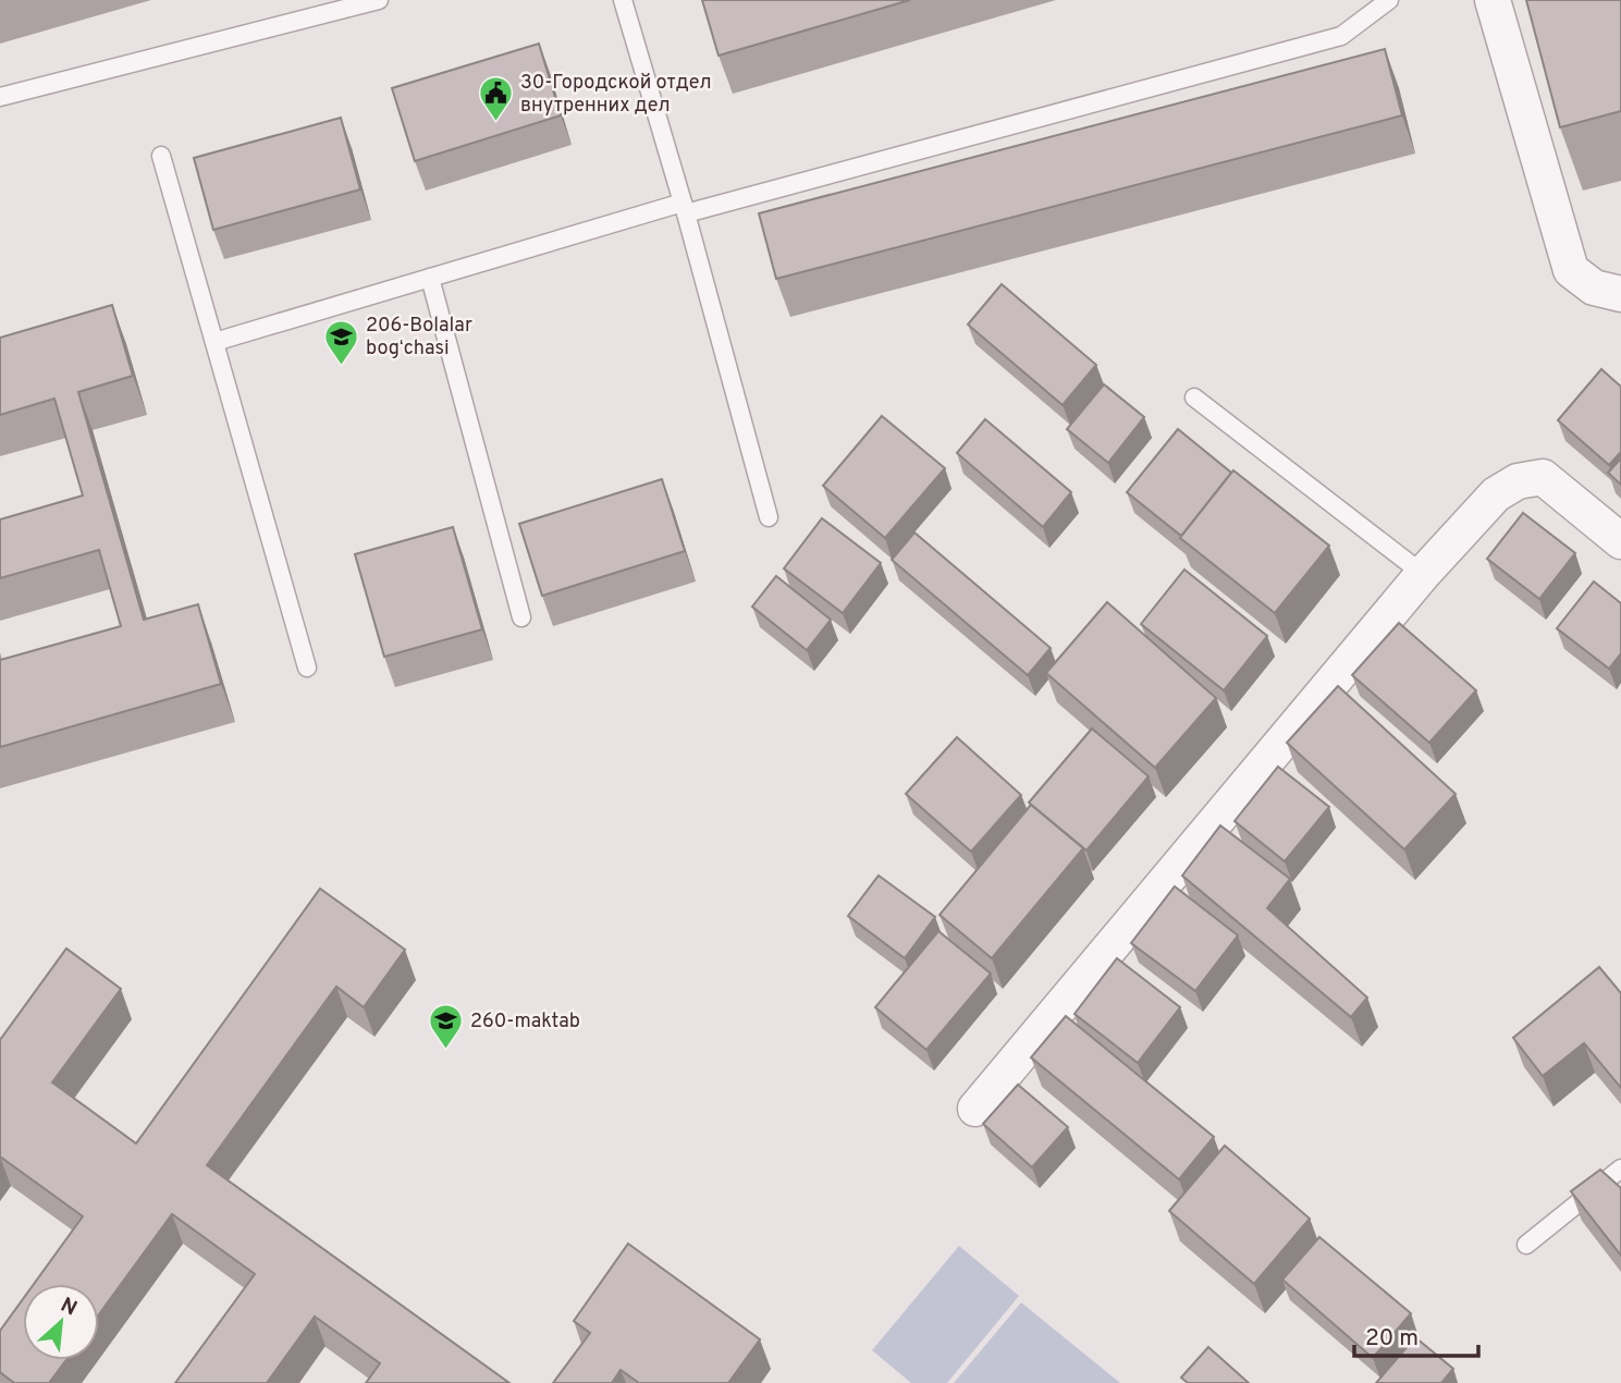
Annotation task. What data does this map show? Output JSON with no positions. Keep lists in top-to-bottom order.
{
  "places": {
    "public building": ["30-Городской отдел внутренних дел"],
    "school or university": ["206-Bolalar bogʻchasi", "260-maktab"]
  },
  "scale_bar": "20 m",
  "north": "top right"
}
